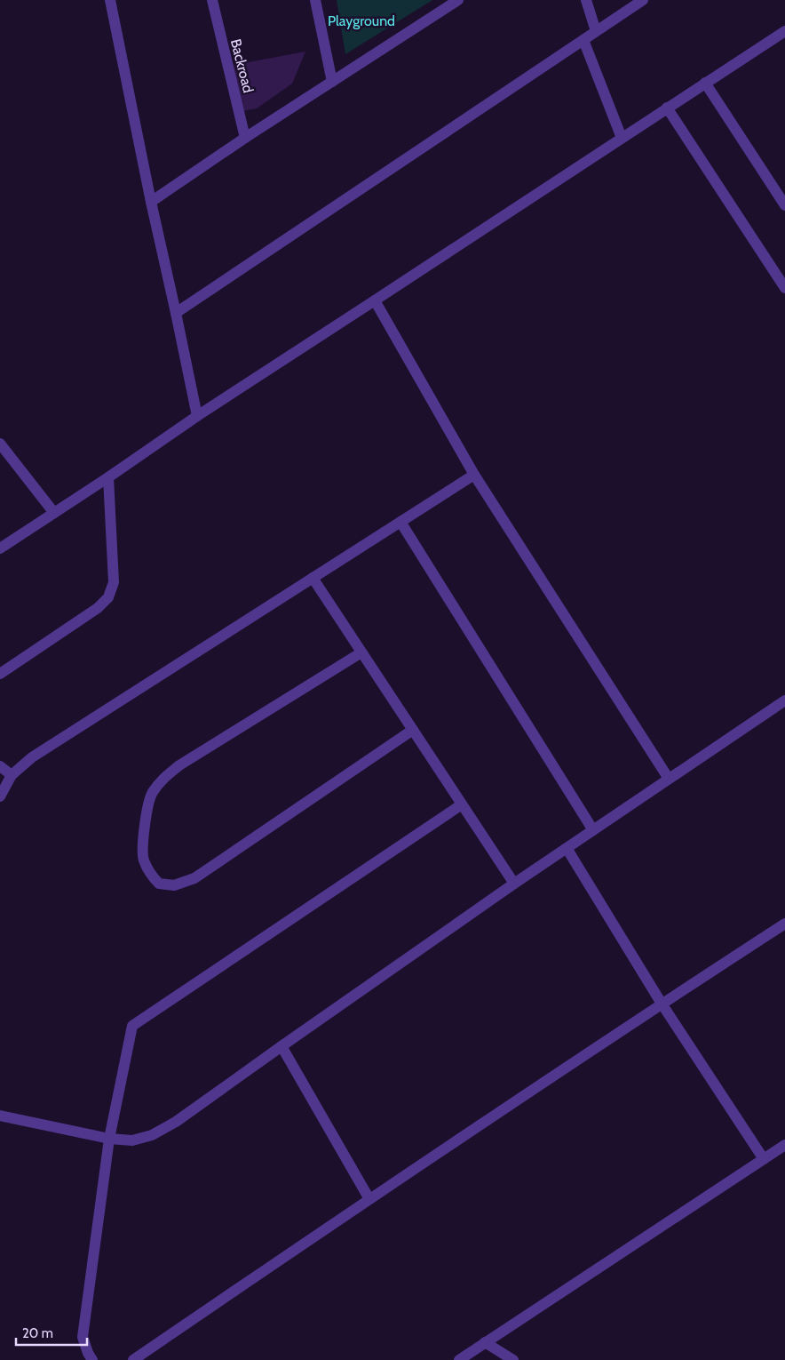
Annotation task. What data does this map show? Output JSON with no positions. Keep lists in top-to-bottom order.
{
  "streets": {
    "street": ["Backroad"]
  },
  "parks": ["Playground"],
  "scale_bar": "20 m"
}
